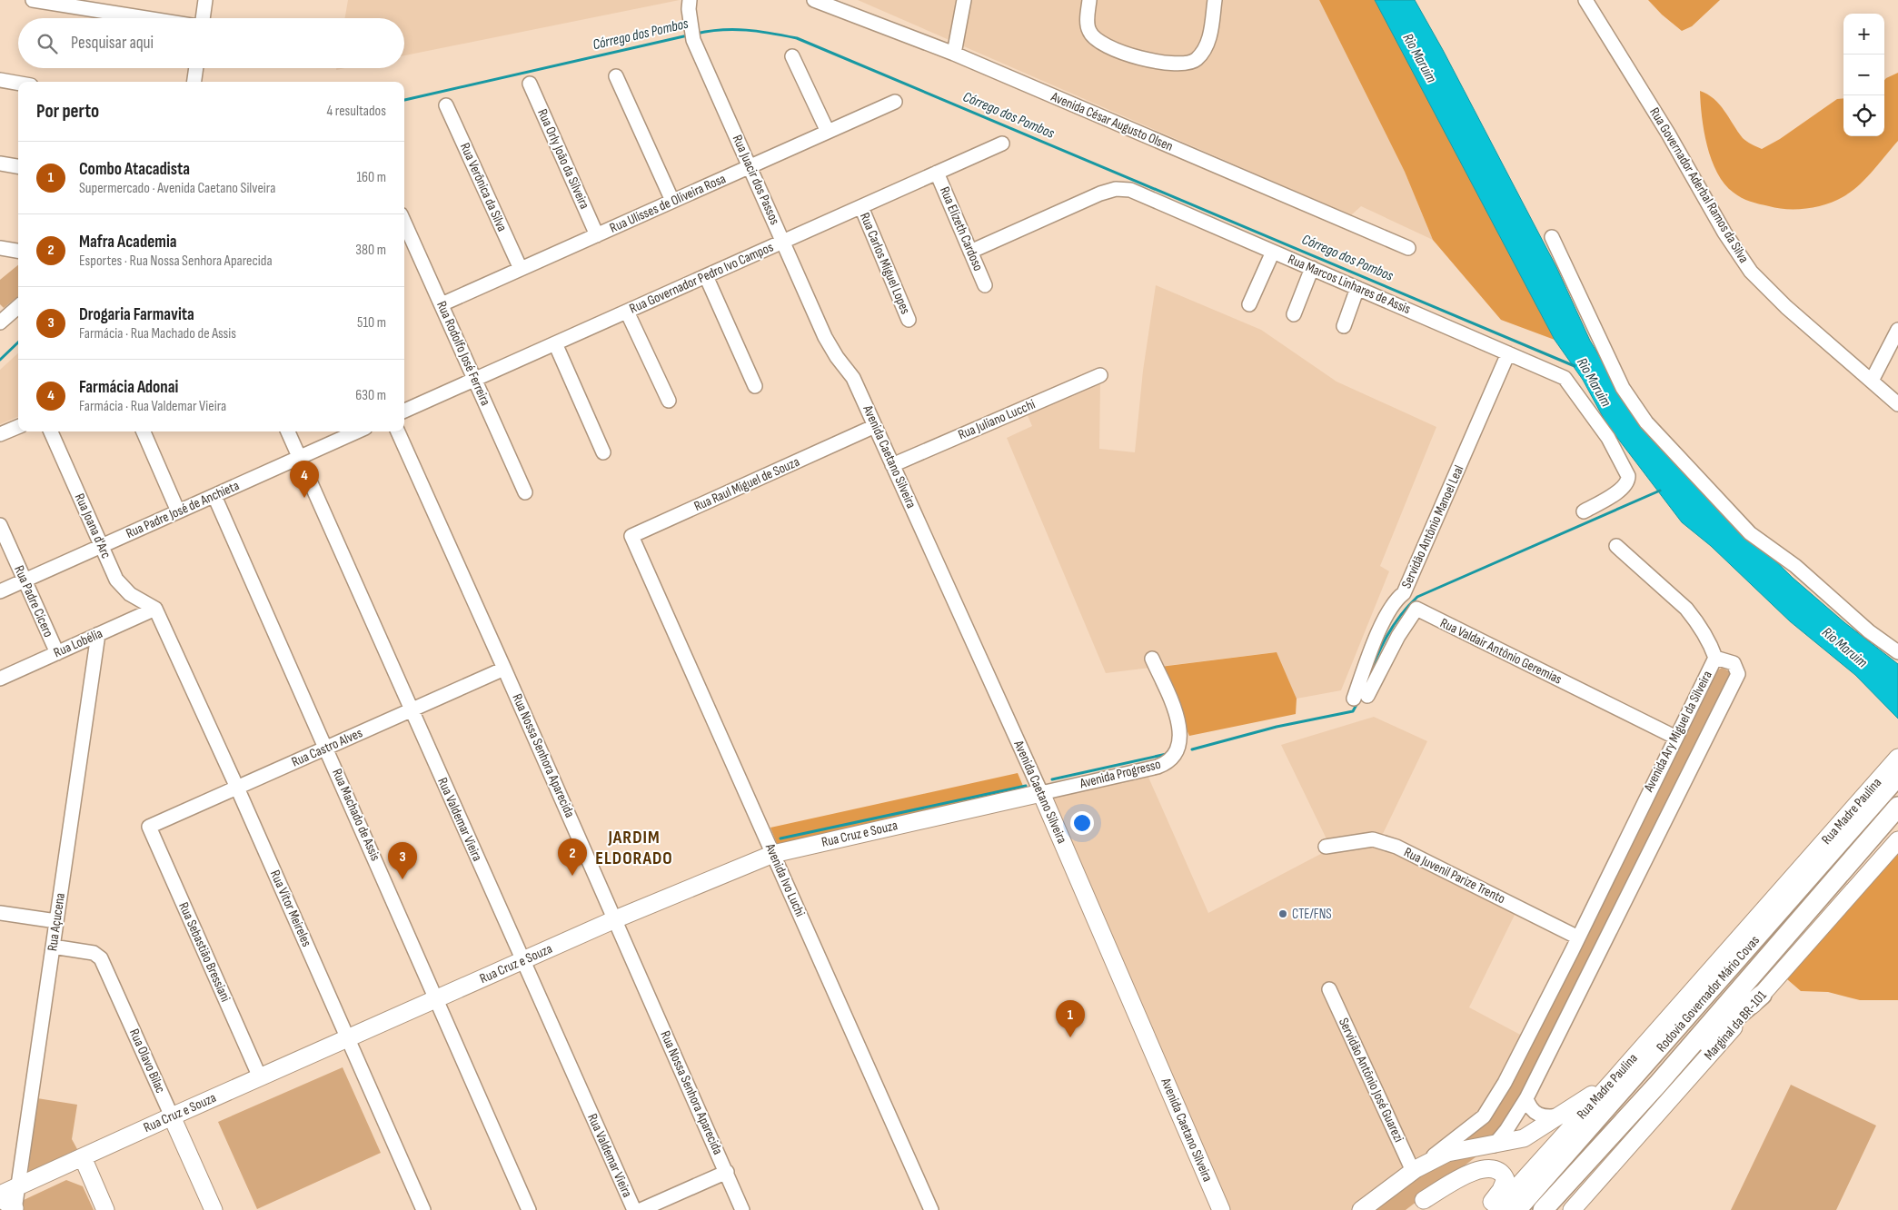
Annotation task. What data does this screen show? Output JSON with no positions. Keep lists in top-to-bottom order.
{
  "streets": {
    "highway": ["Rodovia Governador Mário Covas"],
    "main road": [
      "Avenida Caetano Silveira",
      "Avenida Ary Miguel da Silveira",
      "Rua Madre Paulina",
      "Rua Cruz e Souza",
      "Marginal da BR-101",
      "Rua Olavo Bilac"
    ],
    "street": [
      "Avenida César Augusto Olsen",
      "Rua Orly João da Silveira",
      "Rua Juacir dos Passos",
      "Rua Governador Aderbal Ramos da Silva",
      "Rua Verônica da Silva",
      "Rua Ulisses de Oliveira Rosa",
      "Rua Elizeth Cardoso",
      "Rua Carlos Miguel Lopes",
      "Rua Governador Pedro Ivo Campos",
      "Rua Marcos Linhares de Assis",
      "Rua Rodolfo José Ferreira",
      "Rua Juliano Lucchi",
      "Rua Raul Miguel de Souza",
      "Rua Padre José de Anchieta",
      "Rua Joana d'Arc",
      "Servidão Antônio Manoel Leal",
      "Rua Padre Cícero",
      "Rua Lobélia",
      "Rua Valdair Antônio Geremias",
      "Rua Castro Alves",
      "Rua Nossa Senhora Aparecida",
      "Avenida Progresso",
      "Rua Machado de Assis",
      "Rua Valdemar Vieira",
      "Rua Juvenil Parize Trento",
      "Avenida Ivo Luchi",
      "Rua Vítor Meireles",
      "Rua Açucena",
      "Rua Sebastião Bressiani",
      "Servidão Antônio José Guarezi"
    ]
  },
  "crossings": [
    ["Rua Orly João da Silveira", "Rua Ulisses de Oliveira Rosa"],
    ["Rua Juacir dos Passos", "Rua Ulisses de Oliveira Rosa"],
    ["Rua Juacir dos Passos", "Rua Governador Pedro Ivo Campos"],
    ["Rua Juacir dos Passos", "Avenida Caetano Silveira"],
    ["Rua Verônica da Silva", "Rua Ulisses de Oliveira Rosa"],
    ["Rua Ulisses de Oliveira Rosa", "Rua Rodolfo José Ferreira"],
    ["Rua Elizeth Cardoso", "Rua Governador Pedro Ivo Campos"],
    ["Rua Elizeth Cardoso", "Rua Marcos Linhares de Assis"],
    ["Rua Carlos Miguel Lopes", "Rua Governador Pedro Ivo Campos"],
    ["Rua Governador Pedro Ivo Campos", "Rua Rodolfo José Ferreira"],
    ["Rua Marcos Linhares de Assis", "Servidão Antônio Manoel Leal"],
    ["Rua Juliano Lucchi", "Avenida Caetano Silveira"],
    ["Avenida Caetano Silveira", "Rua Raul Miguel de Souza"],
    ["Avenida Caetano Silveira", "Avenida Progresso"],
    ["Avenida Caetano Silveira", "Rua Cruz e Souza"],
    ["Rua Raul Miguel de Souza", "Avenida Ivo Luchi"],
    ["Rua Padre José de Anchieta", "Rua Joana d'Arc"],
    ["Rua Padre José de Anchieta", "Rua Padre Cícero"],
    ["Rua Padre José de Anchieta", "Rua Machado de Assis"],
    ["Rua Padre José de Anchieta", "Rua Valdemar Vieira"],
    ["Rua Joana d'Arc", "Rua Lobélia"],
    ["Rua Joana d'Arc", "Rua Vítor Meireles"],
    ["Servidão Antônio Manoel Leal", "Rua Valdair Antônio Geremias"],
    ["Rua Padre Cícero", "Rua Lobélia"],
    ["Rua Lobélia", "Rua Vítor Meireles"],
    ["Rua Lobélia", "Rua Açucena"],
    ["Rua Valdair Antônio Geremias", "Avenida Ary Miguel da Silveira"],
    ["Avenida Ary Miguel da Silveira", "Rua Juvenil Parize Trento"],
    ["Avenida Ary Miguel da Silveira", "Servidão Antônio José Guarezi"],
    ["Rua Castro Alves", "Rua Nossa Senhora Aparecida"],
    ["Rua Castro Alves", "Rua Machado de Assis"],
    ["Rua Castro Alves", "Rua Valdemar Vieira"],
    ["Rua Castro Alves", "Rua Vítor Meireles"],
    ["Rua Castro Alves", "Rua Sebastião Bressiani"],
    ["Rua Nossa Senhora Aparecida", "Rua Cruz e Souza"],
    ["Avenida Progresso", "Rua Cruz e Souza"],
    ["Rua Madre Paulina", "Rodovia Governador Mário Covas"],
    ["Rua Machado de Assis", "Rua Cruz e Souza"],
    ["Rua Valdemar Vieira", "Rua Cruz e Souza"],
    ["Rua Cruz e Souza", "Avenida Ivo Luchi"],
    ["Rua Cruz e Souza", "Rua Vítor Meireles"],
    ["Rua Cruz e Souza", "Rua Açucena"],
    ["Rua Cruz e Souza", "Rua Sebastião Bressiani"],
    ["Rua Cruz e Souza", "Rua Olavo Bilac"],
    ["Rua Açucena", "Rua Olavo Bilac"]
  ],
  "districts": ["JARDIM ELDORADO"],
  "water": ["Córrego dos Pombos", "Rio Maruim"],
  "places": ["CTE/FNS"],
  "page": {
    "map_buttons": ["+", "−"],
    "search": "Pesquisar aqui",
    "heading": ["Por perto", "4 resultados"],
    "list": [
      {
        "mark": "1",
        "name": "Combo Atacadista",
        "note": "Supermercado · Avenida Caetano Silveira",
        "value": "160 m"
      },
      {
        "mark": "2",
        "name": "Mafra Academia",
        "note": "Esportes · Rua Nossa Senhora Aparecida",
        "value": "380 m"
      },
      {
        "mark": "3",
        "name": "Drogaria Farmavita",
        "note": "Farmácia · Rua Machado de Assis",
        "value": "510 m"
      },
      {
        "mark": "4",
        "name": "Farmácia Adonai",
        "note": "Farmácia · Rua Valdemar Vieira",
        "value": "630 m"
      }
    ],
    "pins": [
      "4",
      "2",
      "3",
      "1"
    ]
  }
}
